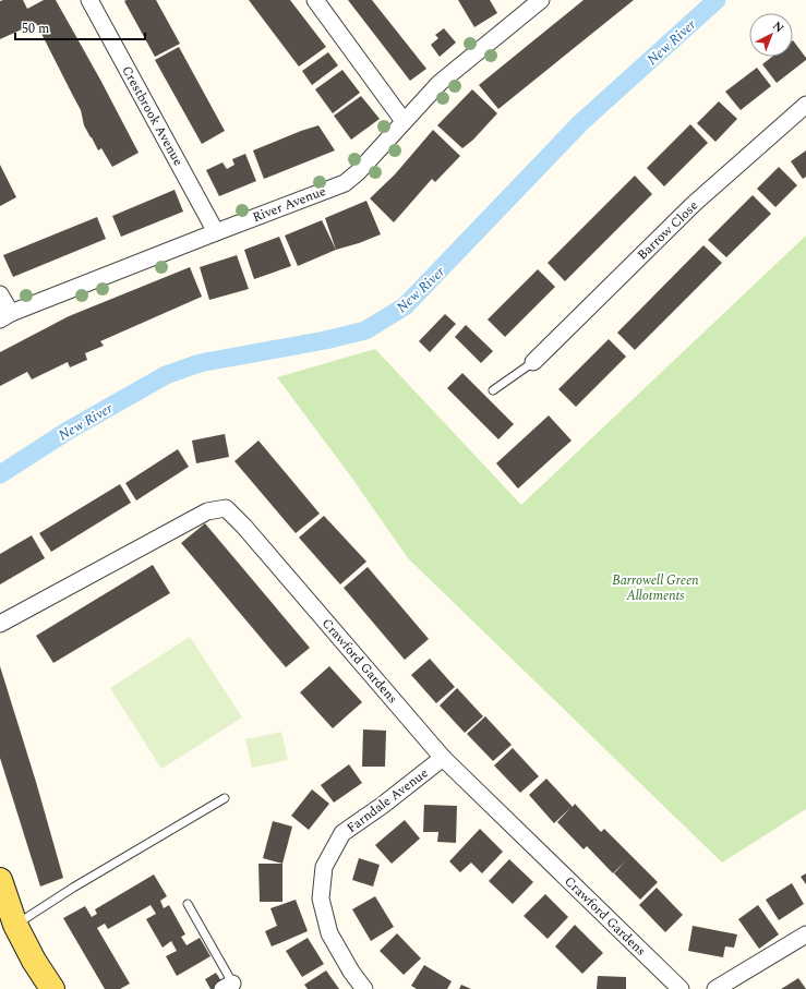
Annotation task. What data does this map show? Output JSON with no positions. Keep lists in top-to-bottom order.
{
  "streets": {
    "street": [
      "Crestbrook Avenue",
      "River Avenue",
      "Barrow Close",
      "Crawford Gardens",
      "Farndale Avenue"
    ]
  },
  "crossings": [
    ["Crestbrook Avenue", "River Avenue"],
    ["Crawford Gardens", "Farndale Avenue"]
  ],
  "water": ["New River"],
  "parks": ["Barrowell Green Allotments"],
  "scale_bar": "50 m",
  "north": "top right"
}
